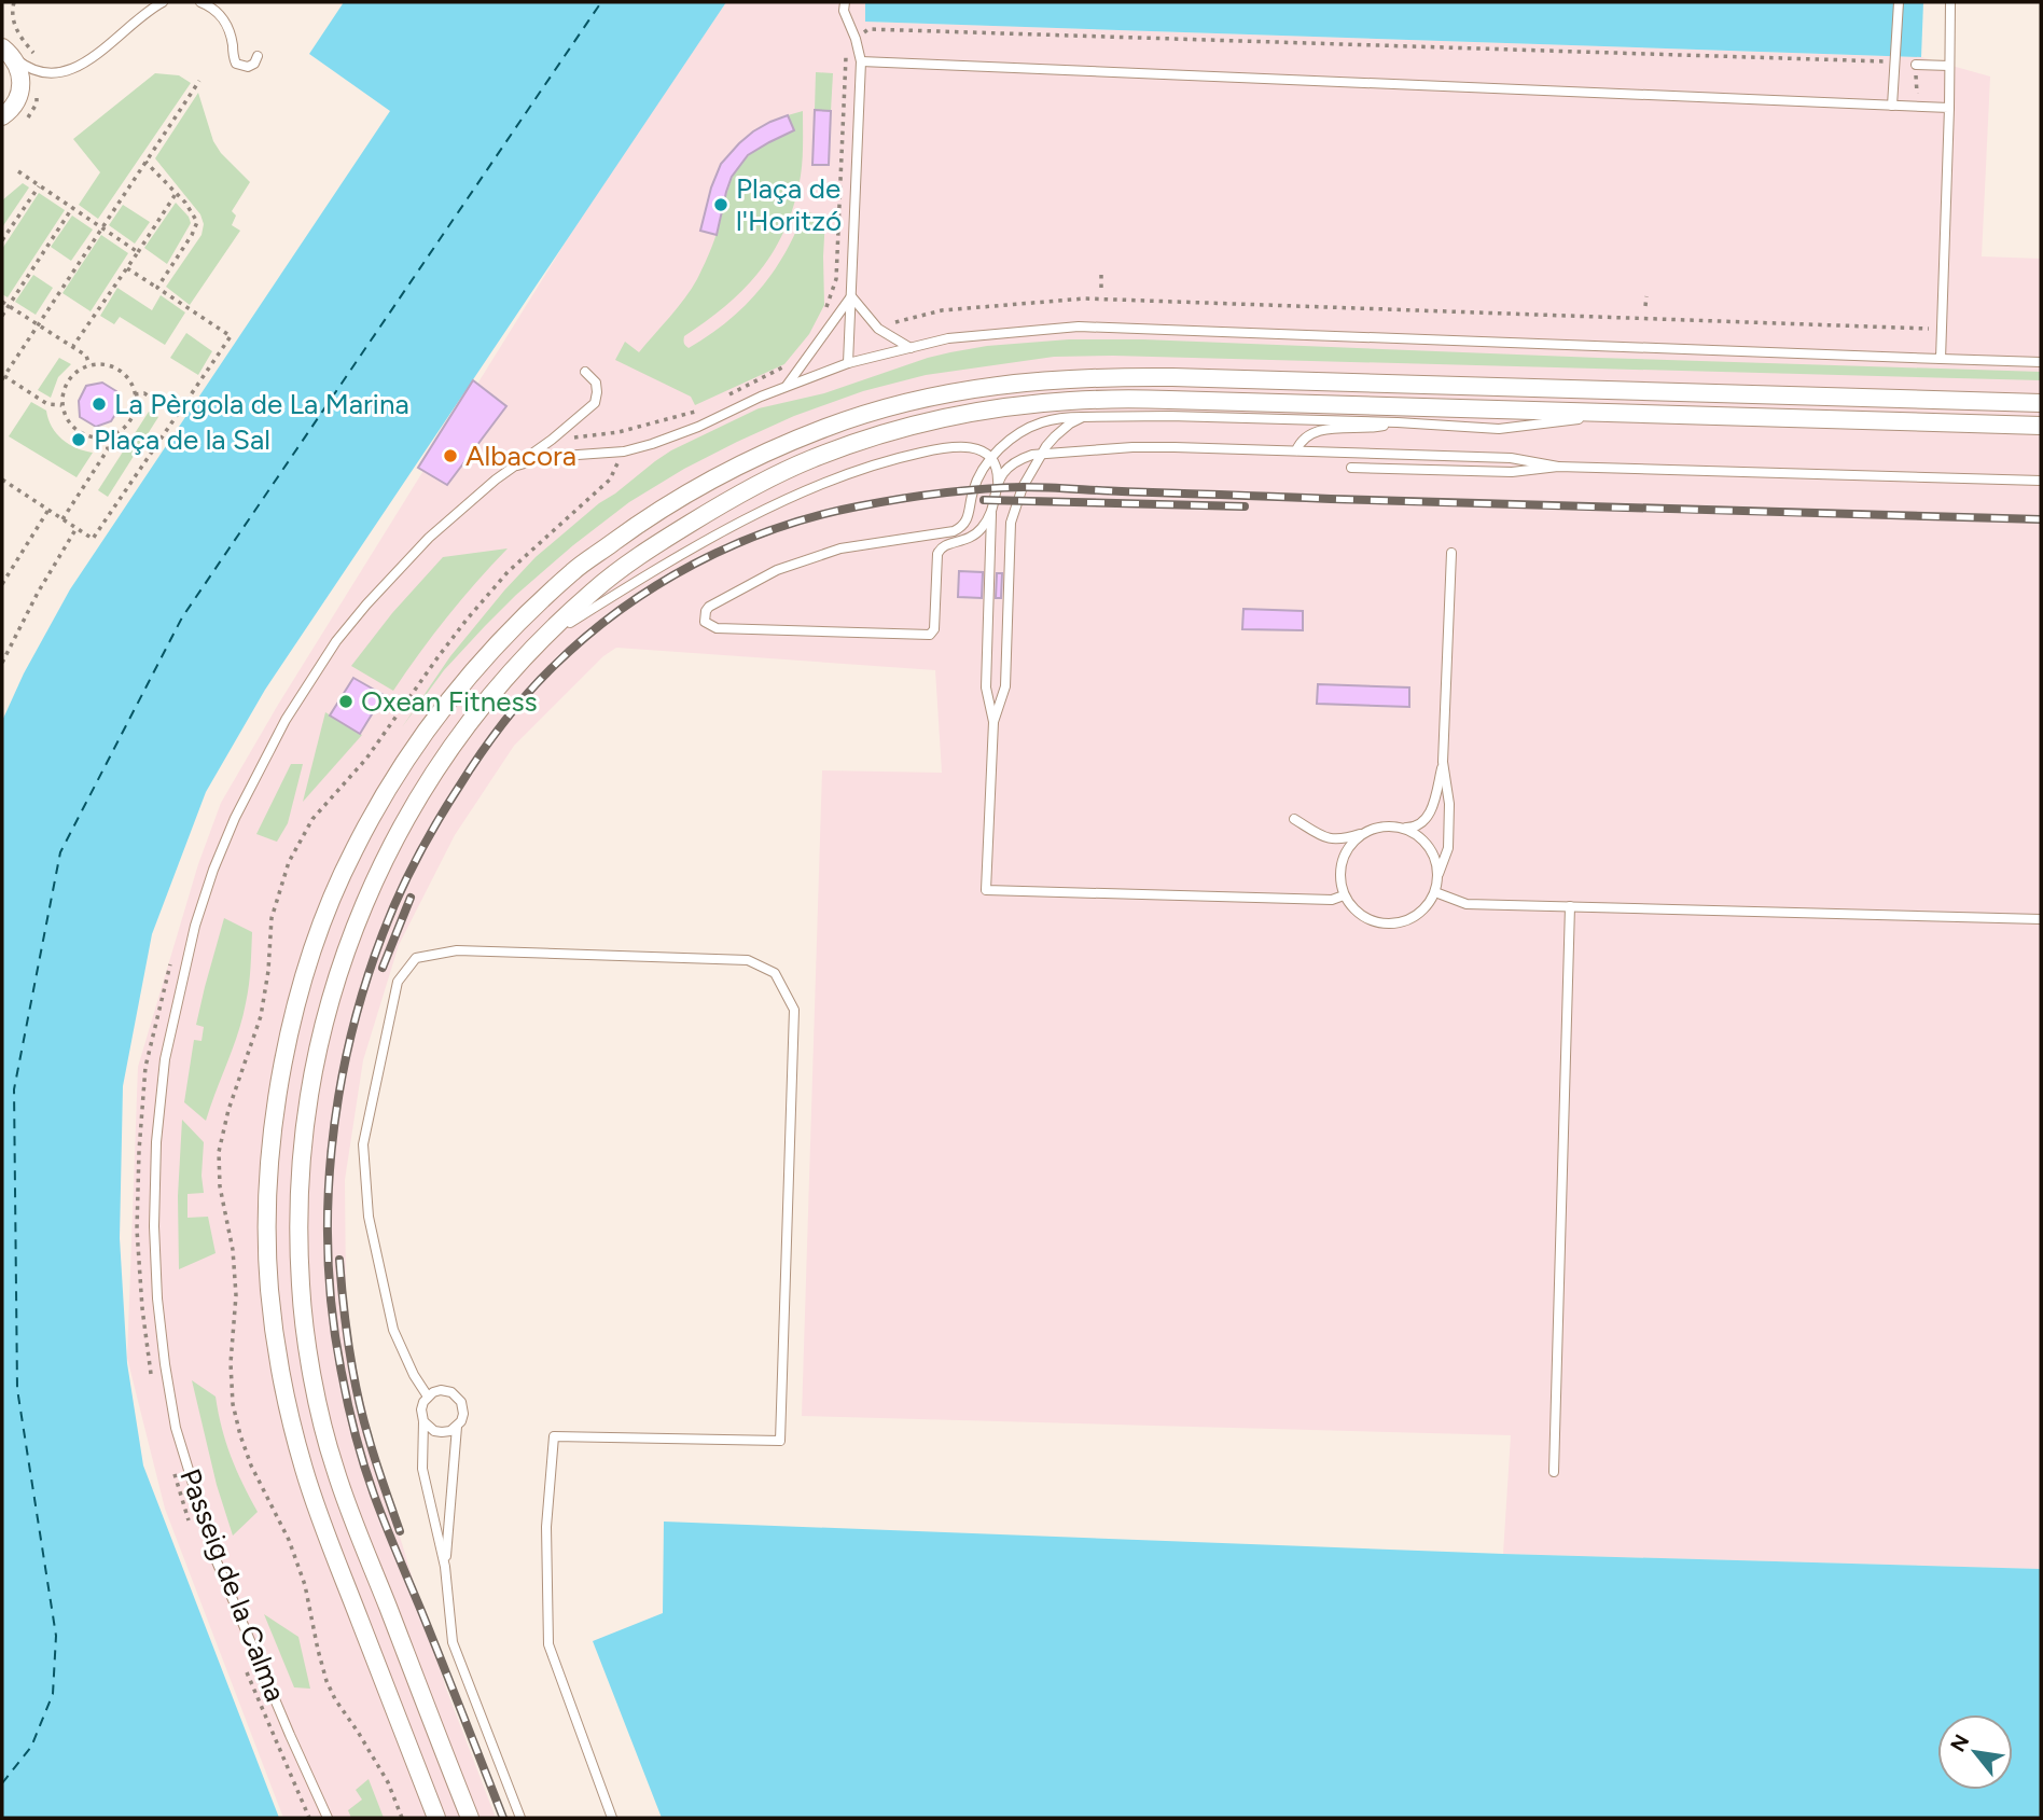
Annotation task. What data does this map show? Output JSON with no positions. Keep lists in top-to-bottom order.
{
  "streets": {
    "lane": ["Passeig de la Calma"]
  },
  "places": [
    "Plaça de l'Horitzó",
    "La Pèrgola de La Marina",
    "Plaça de la Sal",
    "Albacora",
    "Oxean Fitness"
  ],
  "north": "top left"
}
